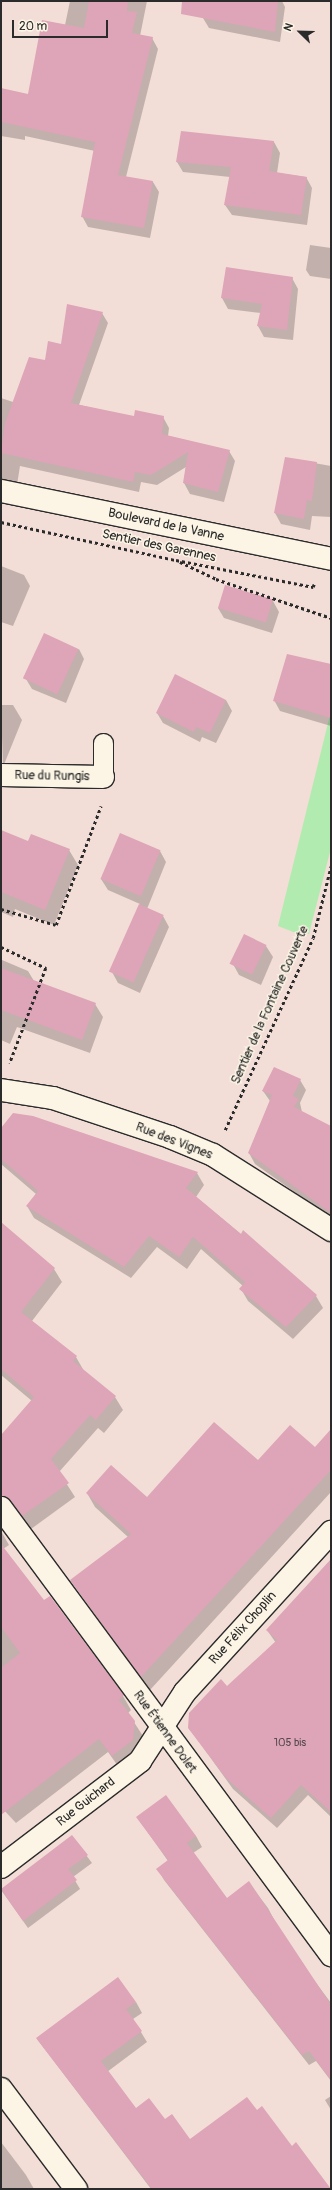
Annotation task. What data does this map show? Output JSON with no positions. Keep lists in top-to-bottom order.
{
  "streets": {
    "street": [
      "Boulevard de la Vanne",
      "Rue du Rungis",
      "Rue des Vignes",
      "Rue Félix Choplin",
      "Rue Étienne Dolet",
      "Rue Guichard"
    ],
    "path": ["Sentier des Garennes", "Sentier de la Fontaine Couverte"]
  },
  "crossings": [
    ["Rue Félix Choplin", "Rue Étienne Dolet"],
    ["Rue Félix Choplin", "Rue Guichard"],
    ["Rue Étienne Dolet", "Rue Guichard"]
  ],
  "house_numbers": ["105 bis"],
  "scale_bar": "20 m",
  "north": "top left"
}
